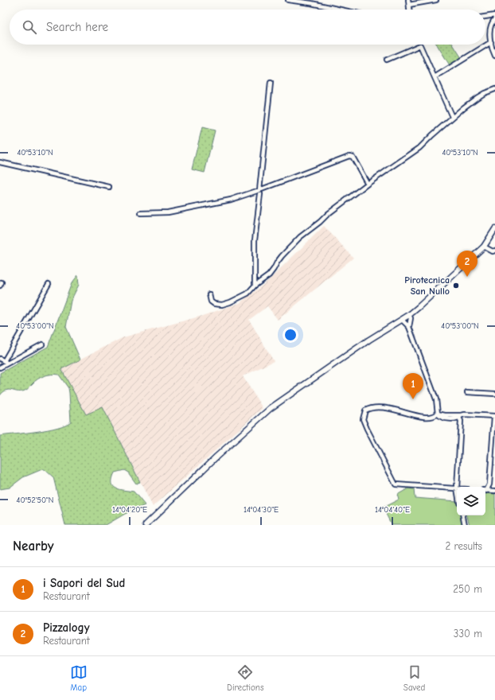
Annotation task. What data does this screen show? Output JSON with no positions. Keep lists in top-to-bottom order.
{
  "places": ["Pirotecnica San Nullo"],
  "page": {
    "search": "Search here",
    "pins": ["2", "1"],
    "heading": ["Nearby", "2 results"],
    "list": [
      {
        "mark": "1",
        "name": "i Sapori del Sud",
        "note": "Restaurant",
        "value": "250 m"
      },
      {
        "mark": "2",
        "name": "Pizzalogy",
        "note": "Restaurant",
        "value": "330 m"
      }
    ],
    "nav": ["Map", "Directions", "Saved"]
  },
  "coordinates": [
    "40°53'10\"N",
    "40°53'00\"N",
    "40°52'50\"N",
    "14°04'20\"E",
    "14°04'30\"E",
    "14°04'40\"E"
  ]
}
